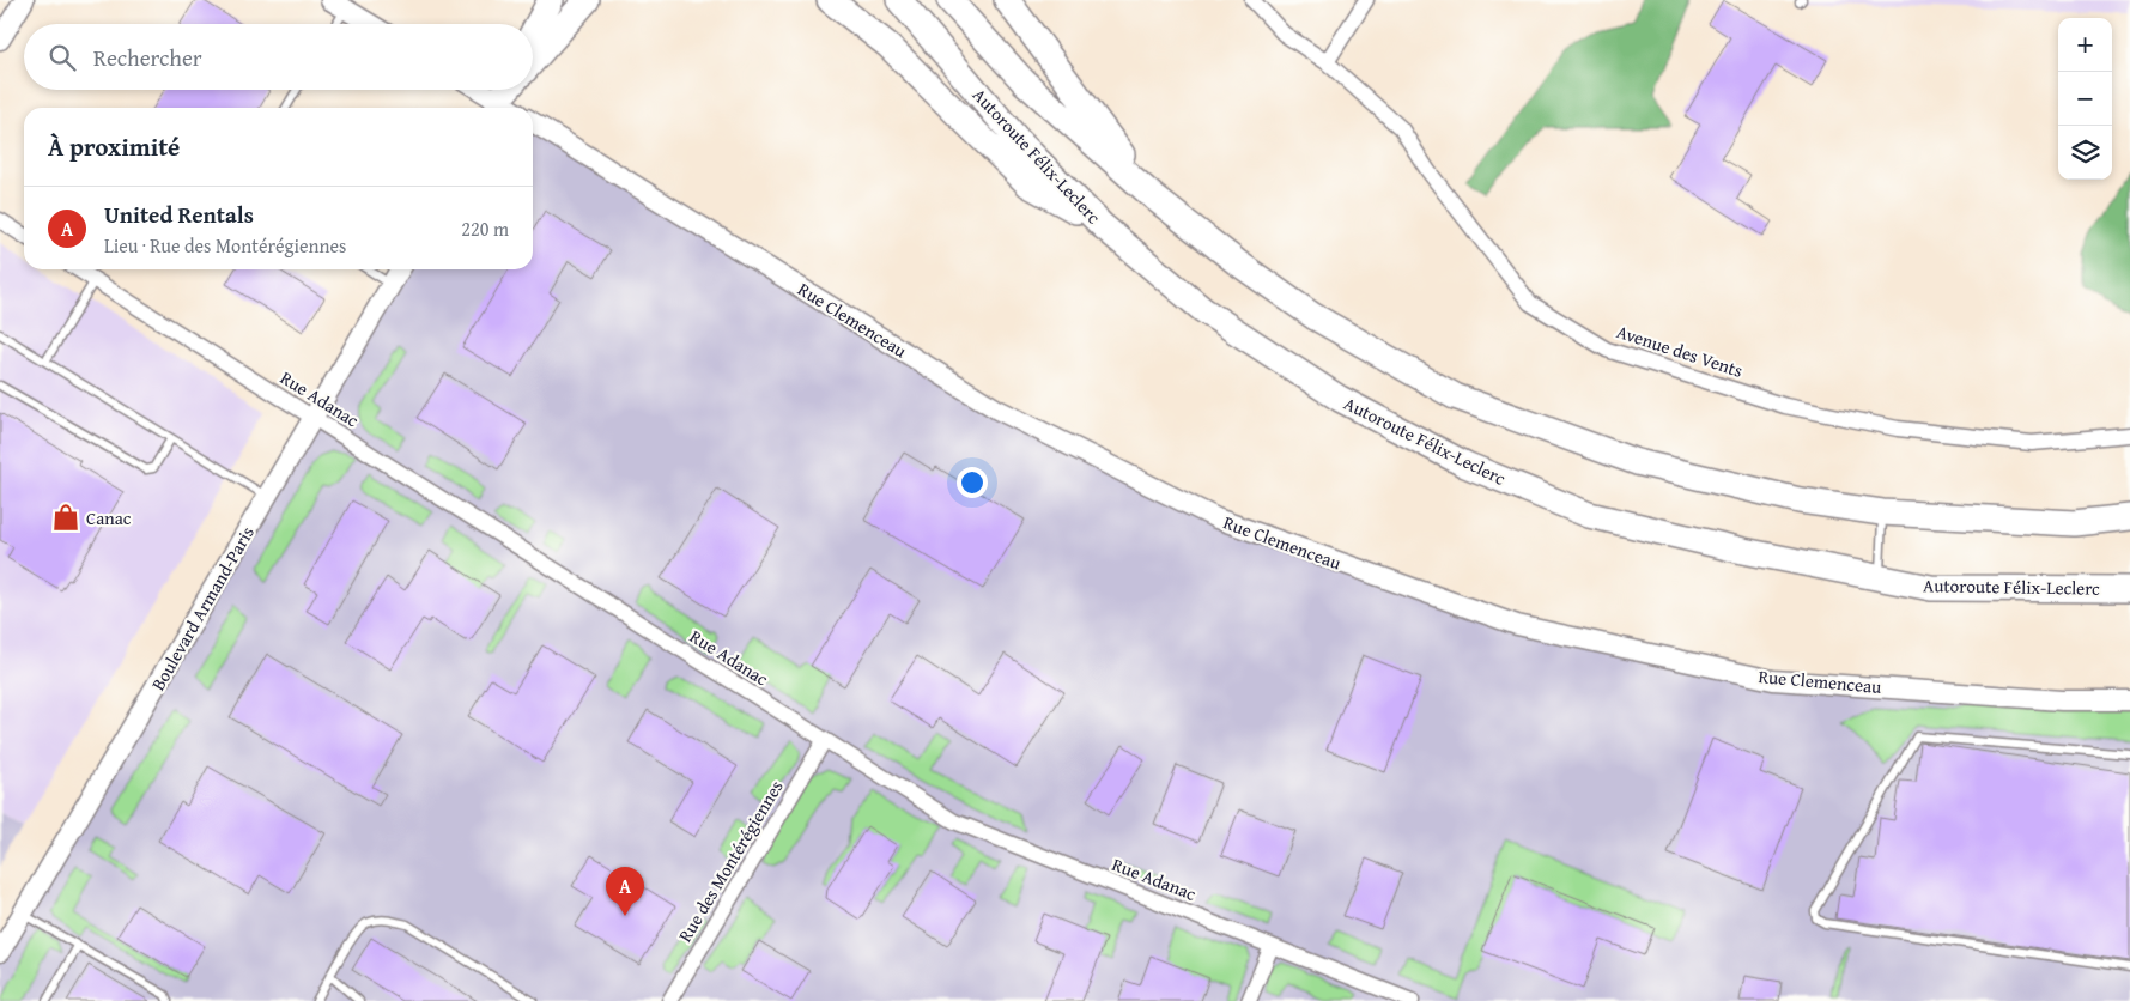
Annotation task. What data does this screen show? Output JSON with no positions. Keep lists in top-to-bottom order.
{
  "streets": {
    "highway": ["Autoroute Félix-Leclerc"],
    "street": [
      "Rue Clemenceau",
      "Avenue des Vents",
      "Rue Adanac",
      "Boulevard Armand-Paris",
      "Rue des Montérégiennes"
    ]
  },
  "crossings": [
    ["Rue Adanac", "Boulevard Armand-Paris"],
    ["Rue Adanac", "Rue des Montérégiennes"]
  ],
  "places": {
    "shop": ["Canac"]
  },
  "page": {
    "map_buttons": ["+", "−"],
    "search": "Rechercher",
    "heading": "À proximité",
    "list": [
      {
        "mark": "A",
        "name": "United Rentals",
        "note": "Lieu · Rue des Montérégiennes",
        "value": "220 m"
      }
    ],
    "pins": "A"
  }
}
